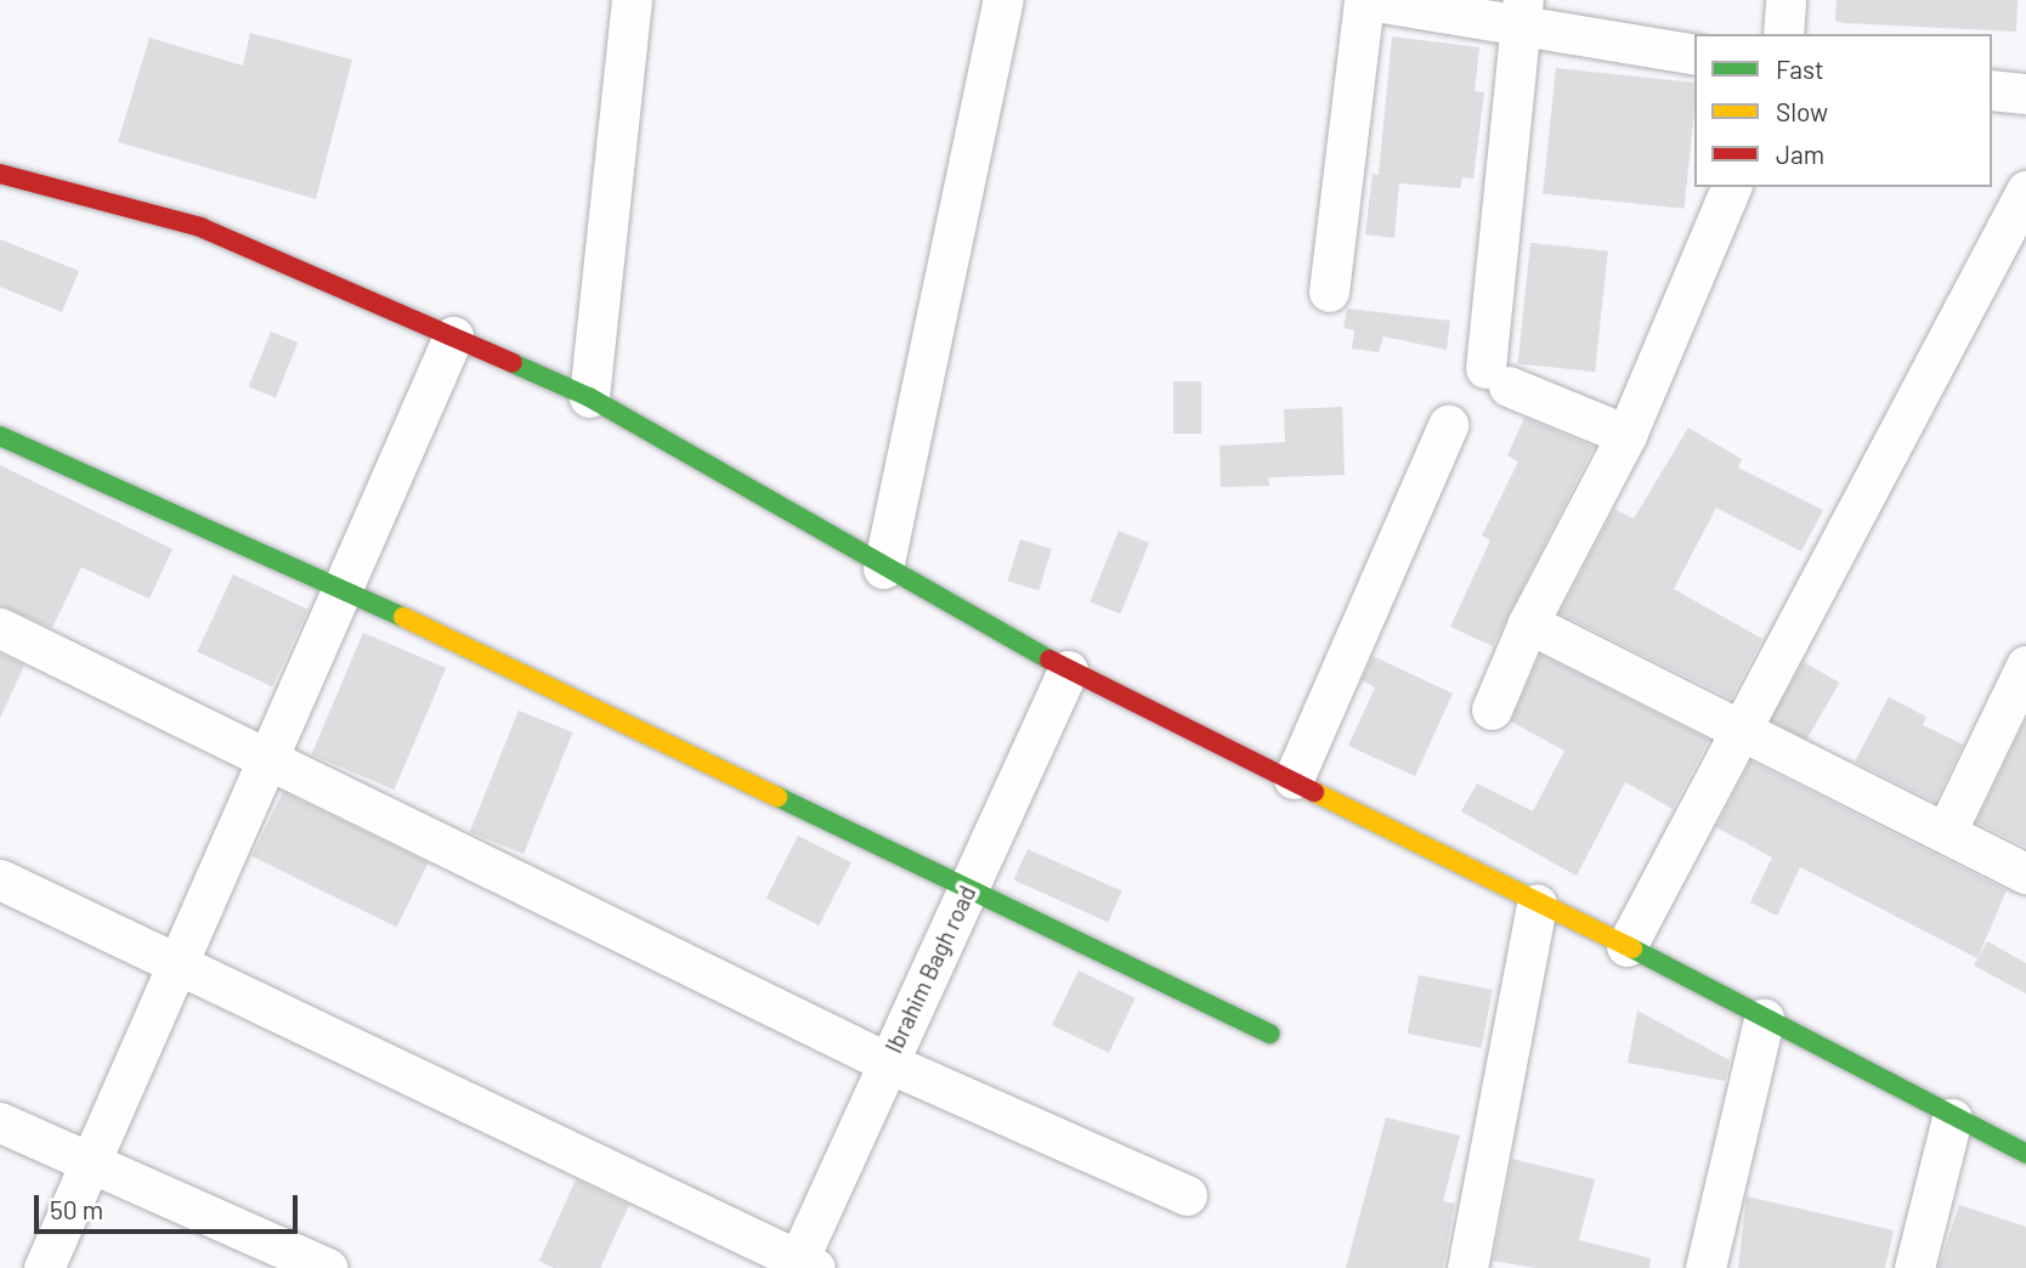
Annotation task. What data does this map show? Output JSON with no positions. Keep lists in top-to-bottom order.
{
  "streets": {
    "street": ["Ibrahim Bagh road"]
  },
  "legend": ["Fast", "Slow", "Jam"],
  "scale_bar": "50 m"
}
